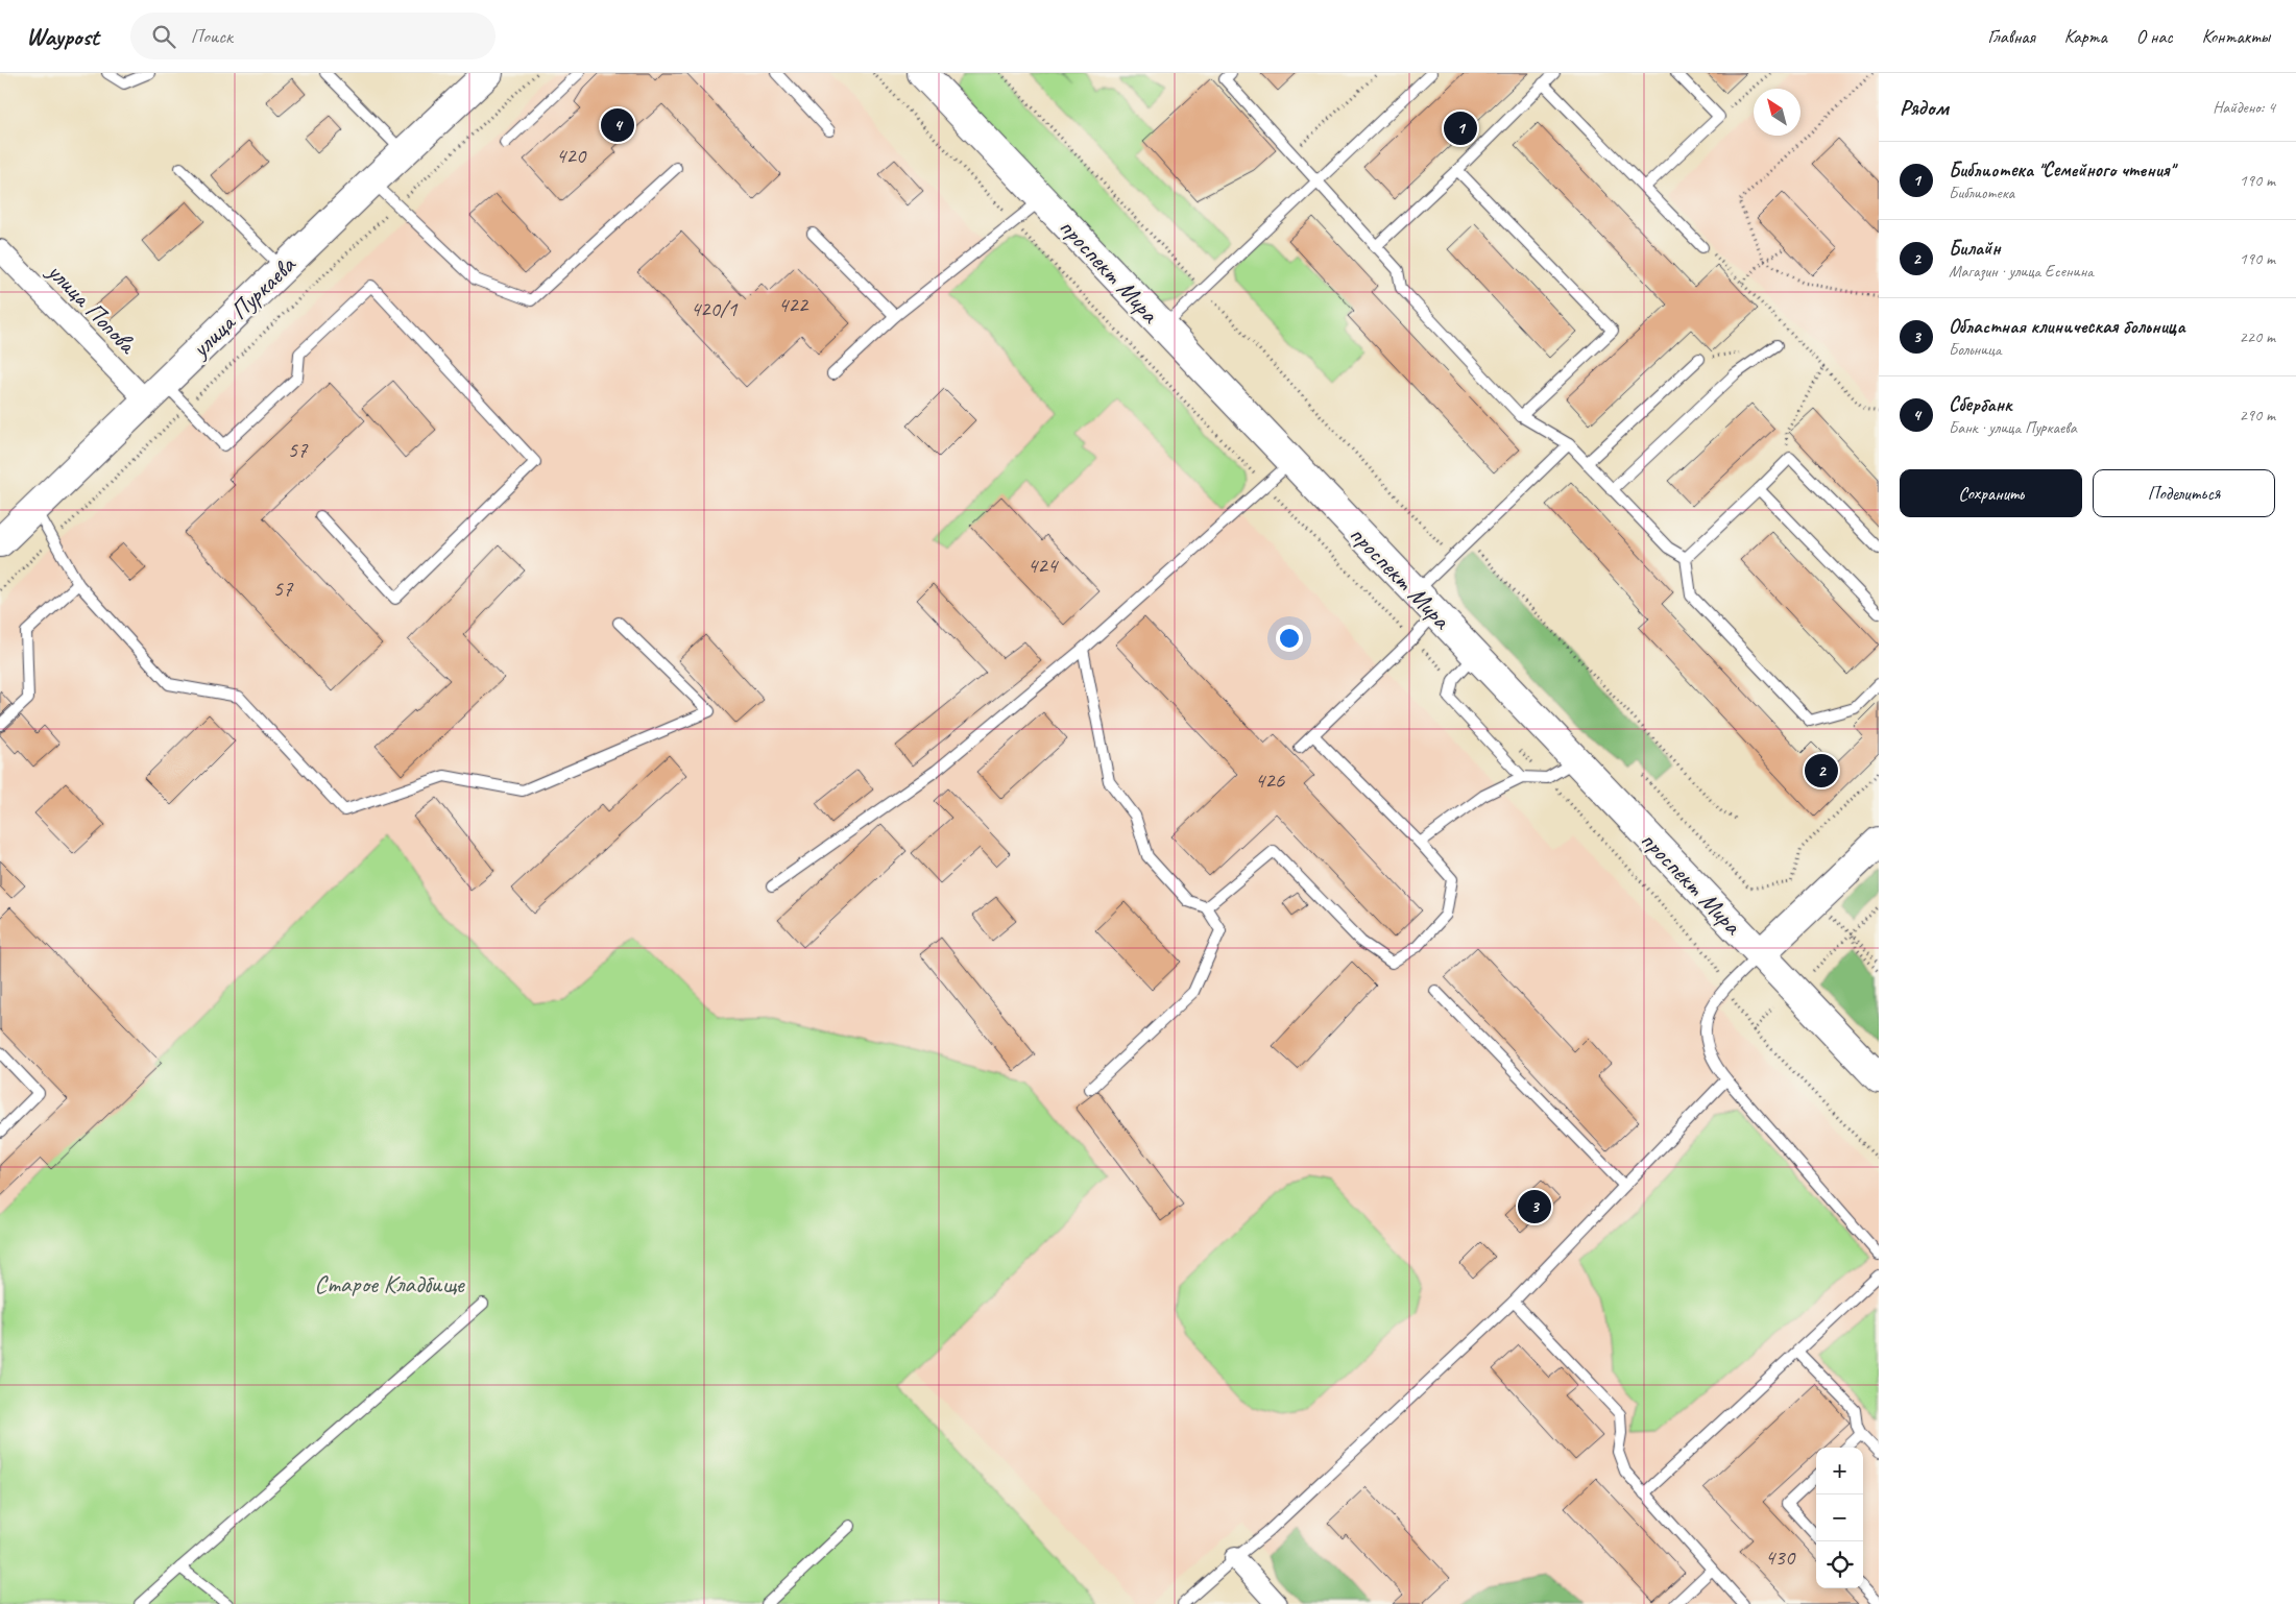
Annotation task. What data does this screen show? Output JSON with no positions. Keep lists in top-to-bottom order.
{
  "streets": {
    "main road": ["проспект Мира", "улица Пуркаева"],
    "street": ["улица Попова"]
  },
  "crossings": [
    ["улица Пуркаева", "улица Попова"]
  ],
  "parks": ["Старое Кладбище"],
  "house_numbers": [
    "420",
    "422",
    "420/1",
    "57",
    "424",
    "57",
    "426",
    "430"
  ],
  "north": "top left",
  "page": {
    "header": "Waypost",
    "search": "Поиск",
    "nav": [
      "Главная",
      "Карта",
      "О нас",
      "Контакты"
    ],
    "heading": ["Рядом", "Найдено: 4"],
    "pins": [
      "4",
      "1",
      "2",
      "3"
    ],
    "list": [
      {
        "mark": "1",
        "name": "Библиотека \"Семейного чтения\"",
        "note": "Библиотека",
        "value": "190 m"
      },
      {
        "mark": "2",
        "name": "Билайн",
        "note": "Магазин · улица Есенина",
        "value": "190 m"
      },
      {
        "mark": "3",
        "name": "Областная клиническая больница",
        "note": "Больница",
        "value": "220 m"
      },
      {
        "mark": "4",
        "name": "Сбербанк",
        "note": "Банк · улица Пуркаева",
        "value": "290 m"
      }
    ],
    "buttons": ["Сохранить", "Поделиться"],
    "map_buttons": ["+", "−"]
  }
}
